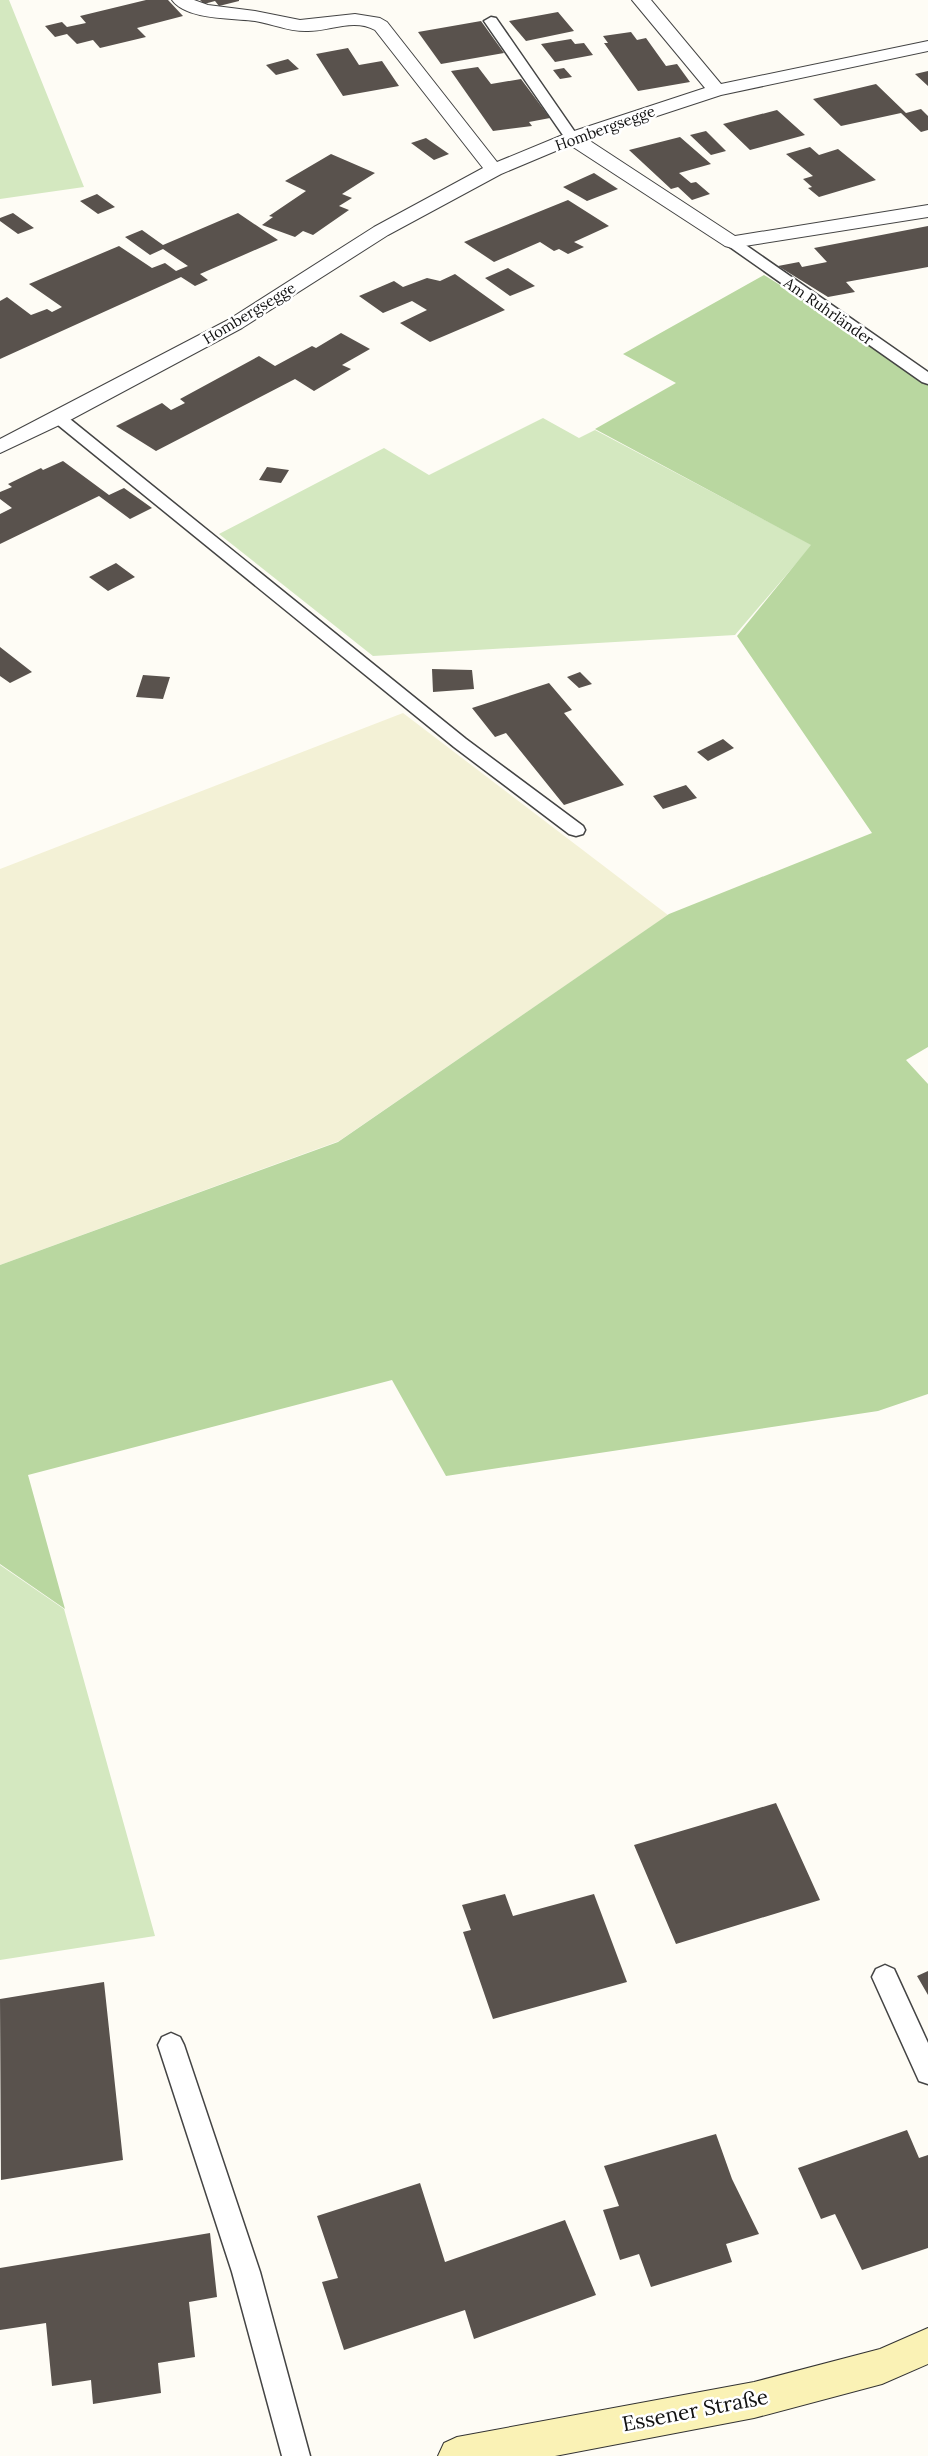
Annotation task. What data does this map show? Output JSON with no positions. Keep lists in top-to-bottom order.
{
  "streets": {
    "street": ["Hombergsegge", "Am Ruhrländer", "Essener Straße"]
  },
  "crossings": [
    ["Hombergsegge", "Am Ruhrländer"]
  ]
}
